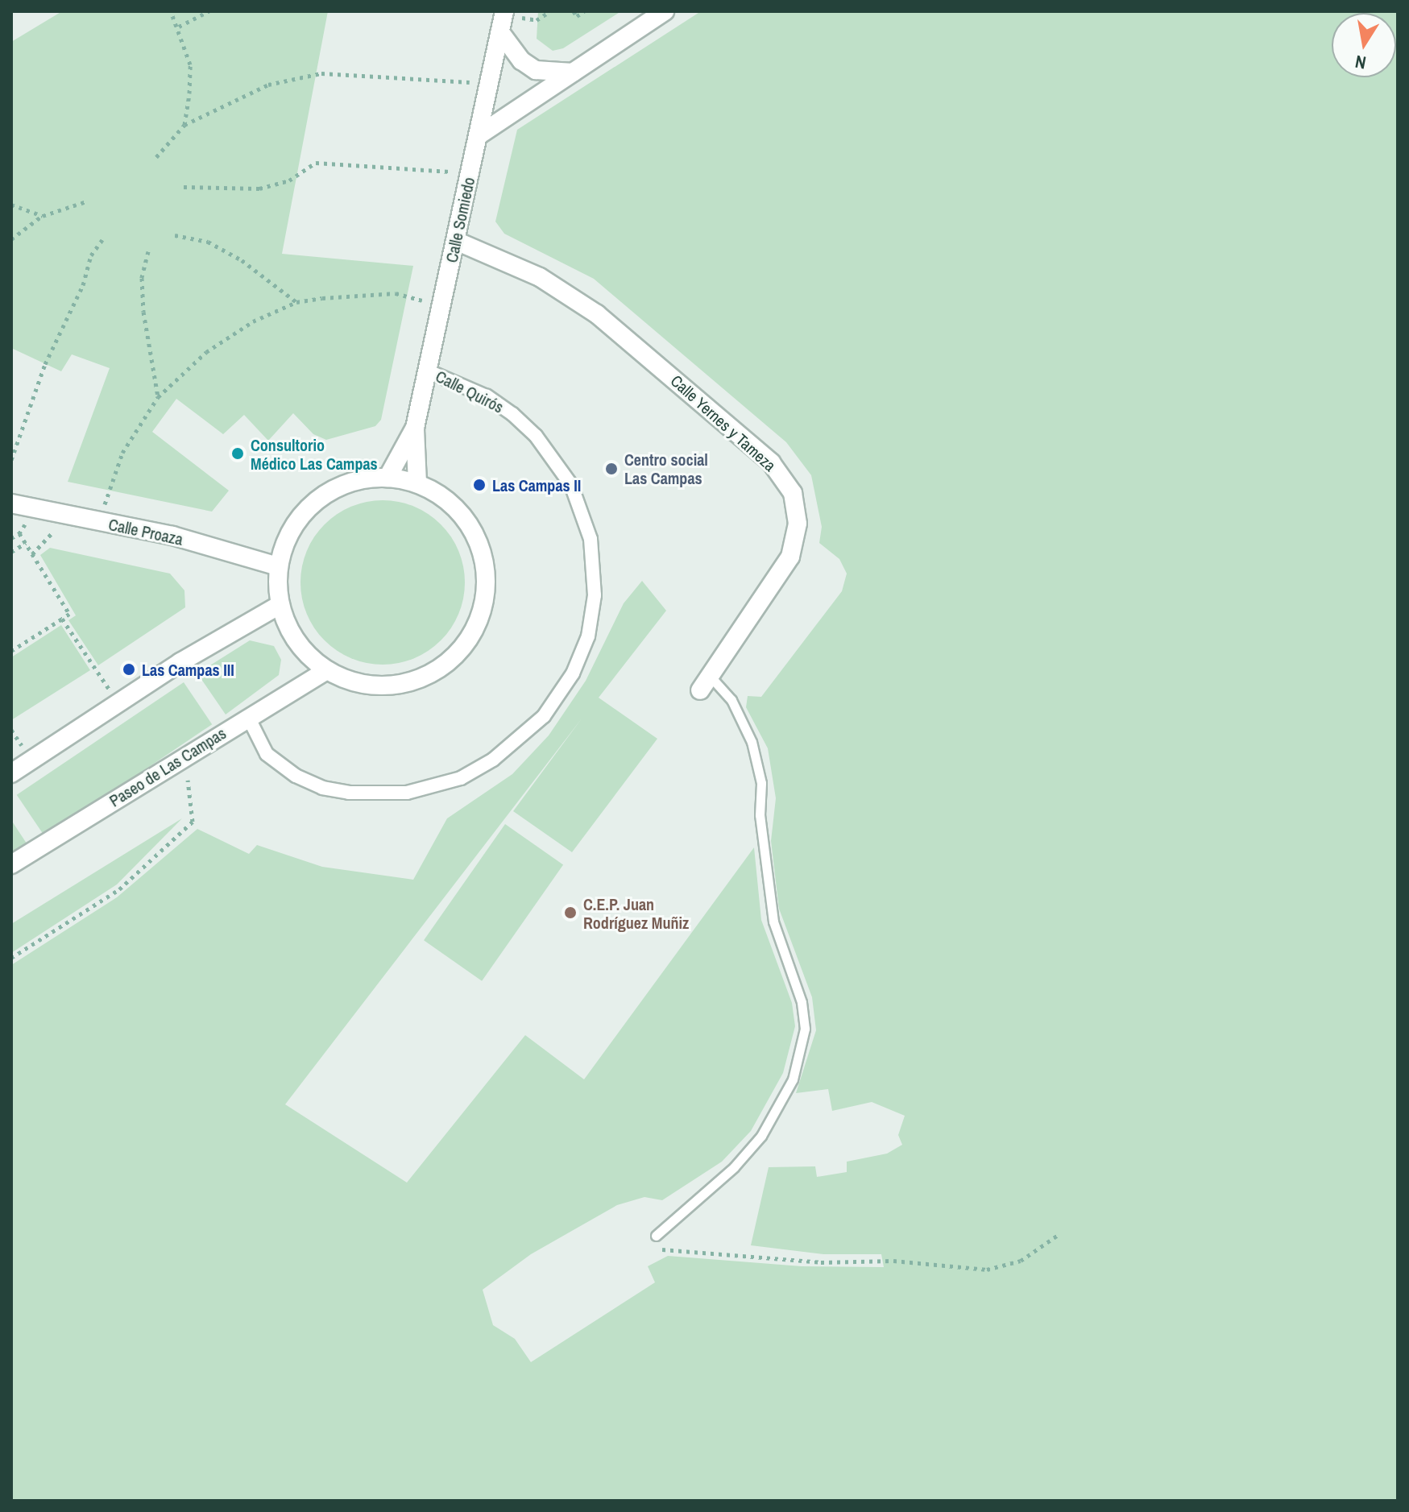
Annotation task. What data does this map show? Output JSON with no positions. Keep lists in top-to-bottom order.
{
  "streets": {
    "street": [
      "Calle Somiedo",
      "Calle Quirós",
      "Calle Yernes y Tameza",
      "Calle Proaza",
      "Paseo de Las Campas"
    ]
  },
  "crossings": [
    ["Calle Somiedo", "Calle Quirós"],
    ["Calle Somiedo", "Calle Yernes y Tameza"],
    ["Calle Somiedo", "Calle Proaza"],
    ["Calle Somiedo", "Paseo de Las Campas"],
    ["Calle Quirós", "Paseo de Las Campas"],
    ["Calle Proaza", "Paseo de Las Campas"]
  ],
  "places": [
    "Consultorio Médico Las Campas",
    "Centro social Las Campas",
    "Las Campas II",
    "Las Campas III",
    "C.E.P. Juan Rodríguez Muñiz"
  ],
  "north": "bottom"
}
